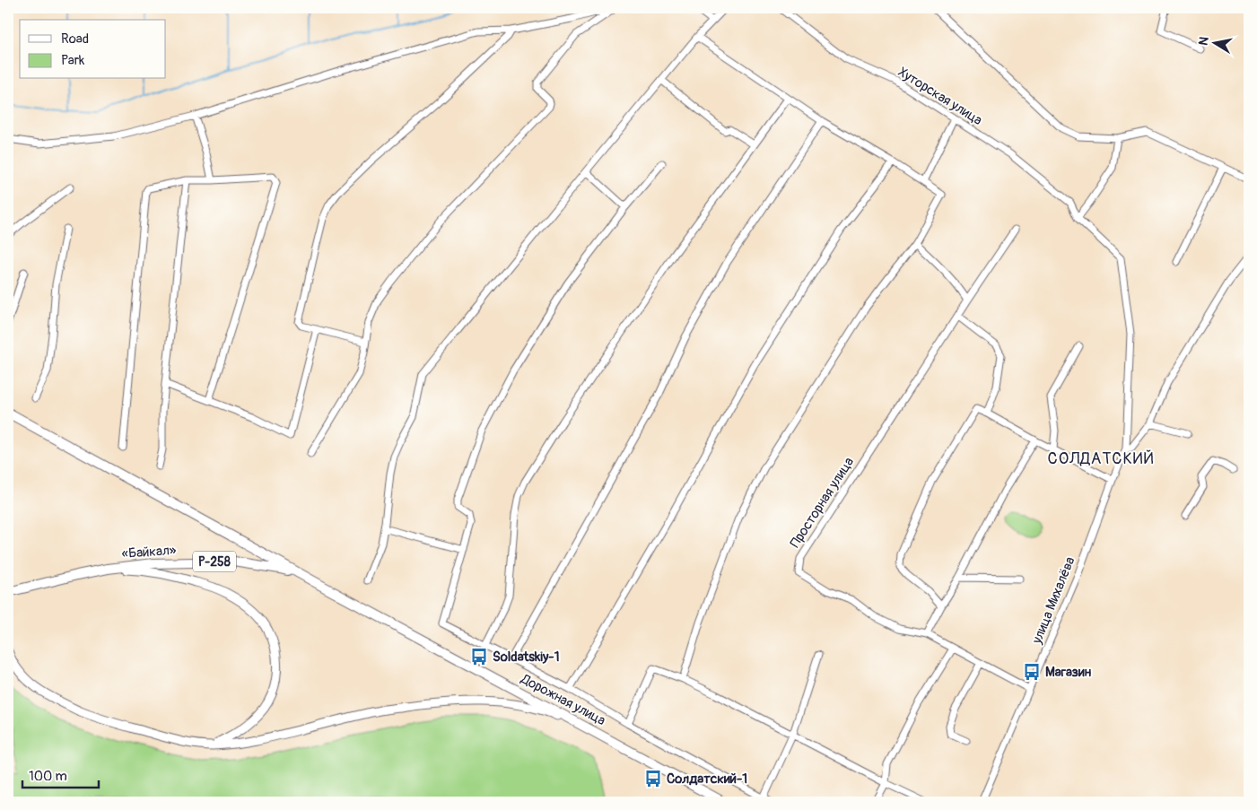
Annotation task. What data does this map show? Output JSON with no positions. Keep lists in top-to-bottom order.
{
  "streets": {
    "highway": ["«Байкал»", "Р-258", "Дорожная улица"],
    "street": ["Хуторская улица", "Просторная улица", "улица Михалёва"]
  },
  "crossings": [
    ["Хуторская улица", "улица Михалёва"],
    ["Просторная улица", "улица Михалёва"],
    ["«Байкал»", "Дорожная улица"]
  ],
  "districts": ["СОЛДАТСКИЙ"],
  "places": {
    "bus stop": ["Soldatskiy-1", "Магазин", "Солдатский-1"]
  },
  "legend": ["Road", "Park"],
  "scale_bar": "100 m",
  "north": "left"
}
